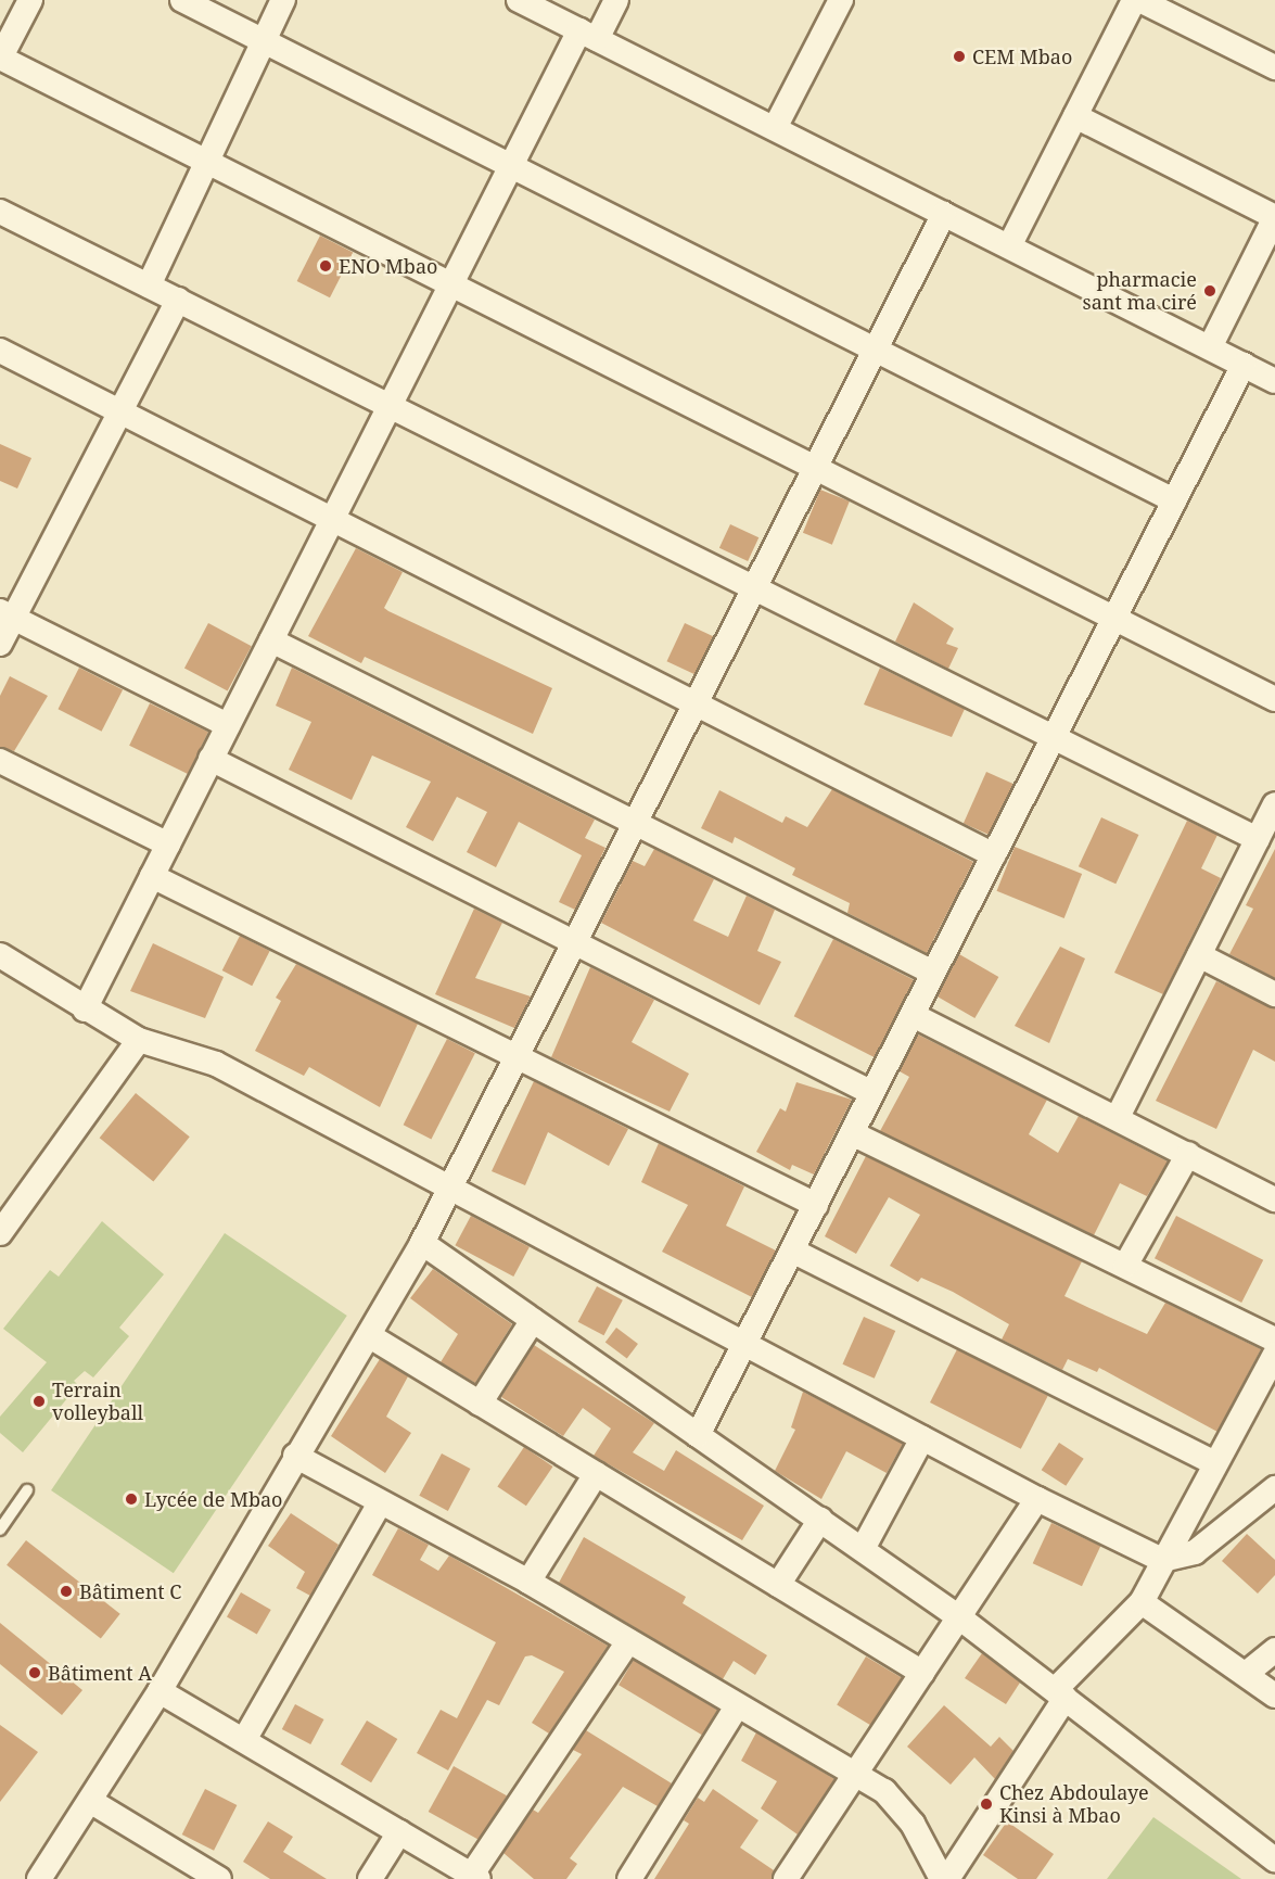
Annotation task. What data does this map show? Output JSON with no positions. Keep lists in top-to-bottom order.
{
  "places": [
    "CEM Mbao",
    "ENO Mbao",
    "pharmacie sant ma ciré",
    "Terrain volleyball",
    "Lycée de Mbao",
    "Bâtiment C",
    "Bâtiment A",
    "Chez Abdoulaye Kinsi à Mbao"
  ]
}
